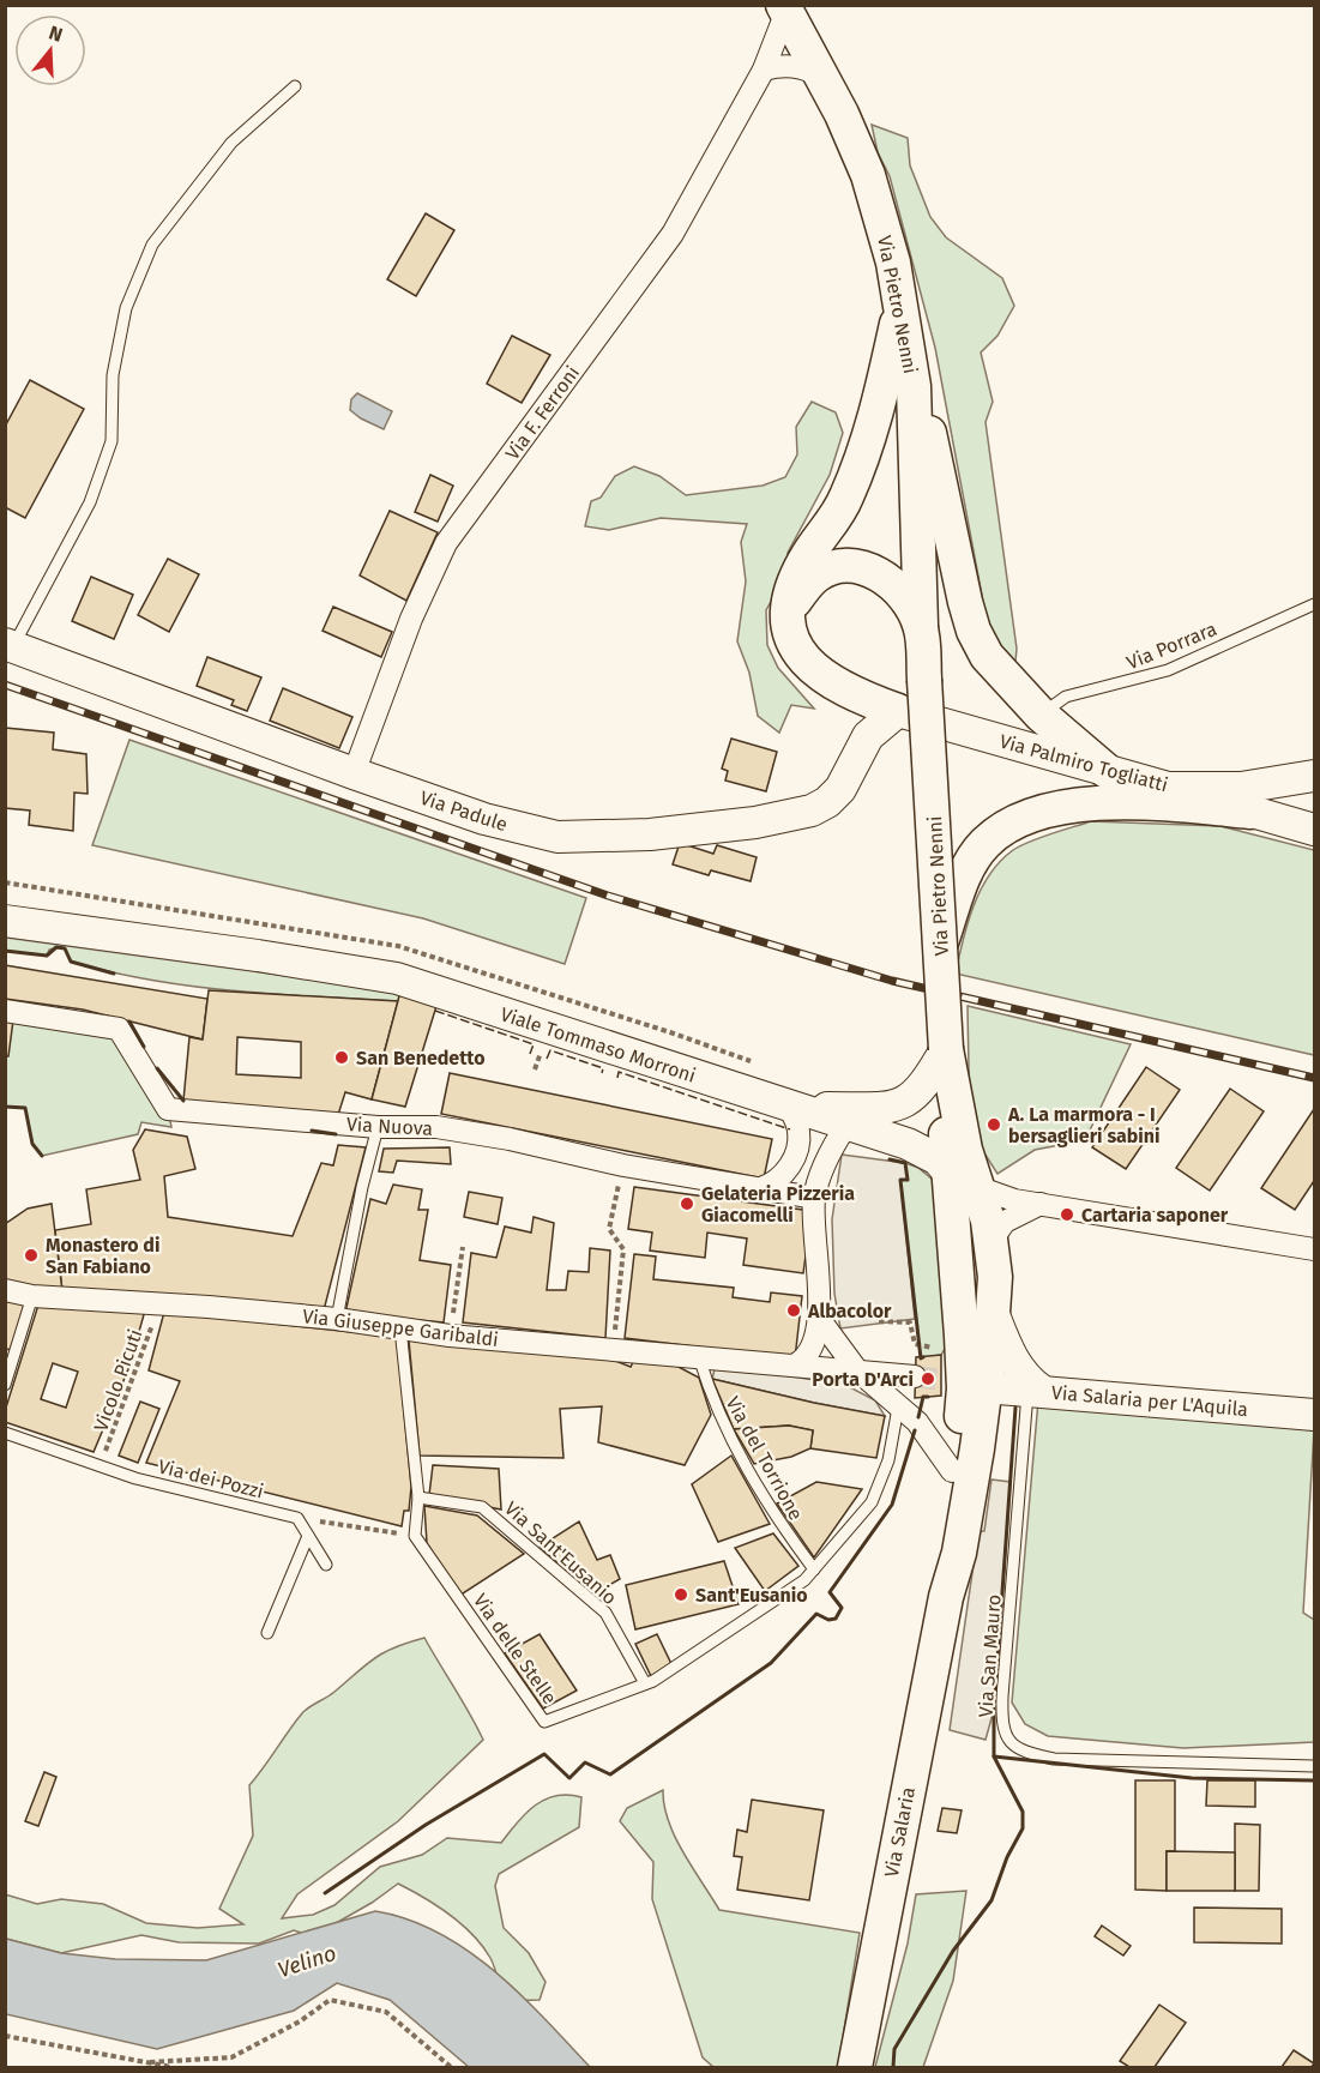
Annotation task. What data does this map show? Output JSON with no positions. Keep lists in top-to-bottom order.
{
  "streets": {
    "main road": ["Via Pietro Nenni", "Via Salaria"],
    "street": [
      "Via F. Ferroni",
      "Via Palmiro Togliatti",
      "Via Padule",
      "Viale Tommaso Morroni",
      "Via Nuova",
      "Via Giuseppe Garibaldi",
      "Via Salaria per L'Aquila"
    ],
    "lane": [
      "Via Porrara",
      "Via del Torrione",
      "Via dei Pozzi",
      "Via Sant'Eusanio",
      "Via delle Stelle",
      "Via San Mauro"
    ],
    "path": ["Vicolo Picuti"]
  },
  "crossings": [
    ["Via Pietro Nenni", "Via F. Ferroni"],
    ["Via F. Ferroni", "Via Padule"],
    ["Via Palmiro Togliatti", "Via Padule"],
    ["Via Giuseppe Garibaldi", "Vicolo Picuti"],
    ["Via Giuseppe Garibaldi", "Via del Torrione"],
    ["Vicolo Picuti", "Via dei Pozzi"],
    ["Via Salaria per L'Aquila", "Via San Mauro"],
    ["Via Salaria per L'Aquila", "Via Salaria"],
    ["Via del Torrione", "Via delle Stelle"],
    ["Via Sant'Eusanio", "Via delle Stelle"]
  ],
  "water": ["Velino"],
  "places": [
    "San Benedetto",
    "A. La marmora - I bersaglieri sabini",
    "Gelateria Pizzeria Giacomelli",
    "Cartaria saponer",
    "Monastero di San Fabiano",
    "Albacolor",
    "Porta D'Arci",
    "Sant'Eusanio"
  ],
  "north": "top"
}
